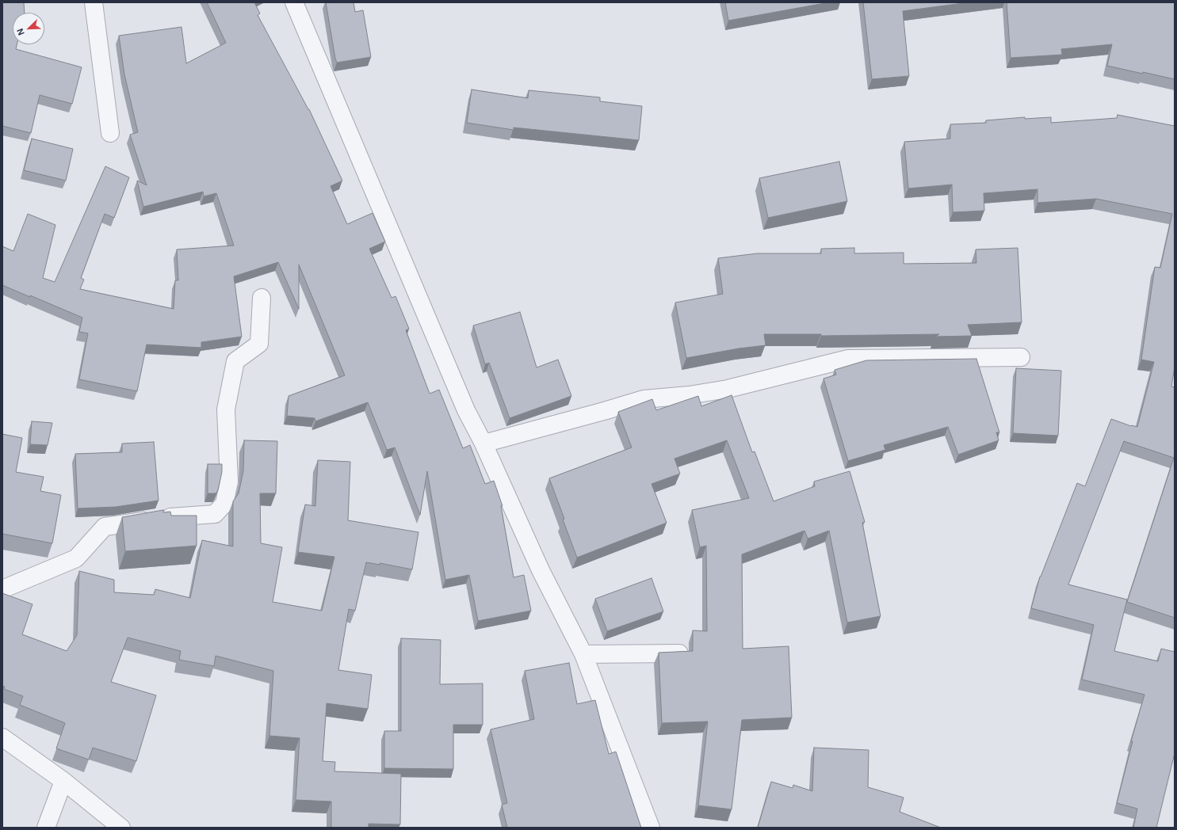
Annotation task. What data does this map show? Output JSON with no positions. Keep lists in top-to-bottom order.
{
  "north": "bottom left"
}
